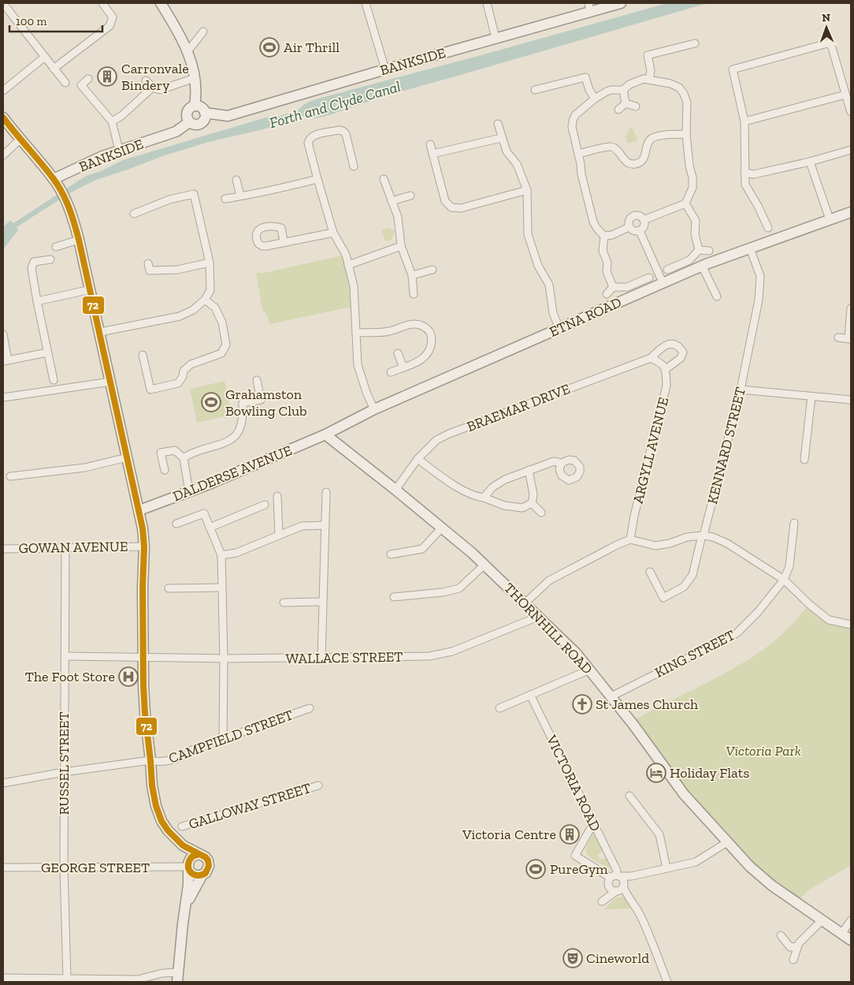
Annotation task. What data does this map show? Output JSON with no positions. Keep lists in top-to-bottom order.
{
  "streets": {
    "street": [
      "BANKSIDE",
      "ETNA ROAD",
      "BRAEMAR DRIVE",
      "KENNARD STREET",
      "ARGYLL AVENUE",
      "DALDERSE AVENUE",
      "GOWAN AVENUE",
      "THORNHILL ROAD",
      "KING STREET",
      "WALLACE STREET",
      "CAMPFIELD STREET",
      "RUSSEL STREET",
      "VICTORIA ROAD",
      "GALLOWAY STREET",
      "GEORGE STREET"
    ]
  },
  "crossings": [
    ["ETNA ROAD", "KENNARD STREET"],
    ["ETNA ROAD", "DALDERSE AVENUE"],
    ["ETNA ROAD", "THORNHILL ROAD"],
    ["BRAEMAR DRIVE", "ARGYLL AVENUE"],
    ["BRAEMAR DRIVE", "THORNHILL ROAD"],
    ["DALDERSE AVENUE", "THORNHILL ROAD"],
    ["GOWAN AVENUE", "RUSSEL STREET"],
    ["THORNHILL ROAD", "KING STREET"],
    ["THORNHILL ROAD", "WALLACE STREET"],
    ["WALLACE STREET", "RUSSEL STREET"],
    ["CAMPFIELD STREET", "RUSSEL STREET"],
    ["RUSSEL STREET", "GEORGE STREET"]
  ],
  "water": ["Forth and Clyde Canal"],
  "parks": ["Victoria Park"],
  "places": {
    "sports": ["Air Thrill", "Grahamston Bowling Club", "PureGym"],
    "building": ["Carronvale Bindery", "Victoria Centre"],
    "hospital": ["The Foot Store"],
    "church": ["St James Church"],
    "hotel": ["Holiday Flats"],
    "theatre": ["Cineworld"]
  },
  "lines": ["transit line 72"],
  "scale_bar": "100 m",
  "north": "top"
}
